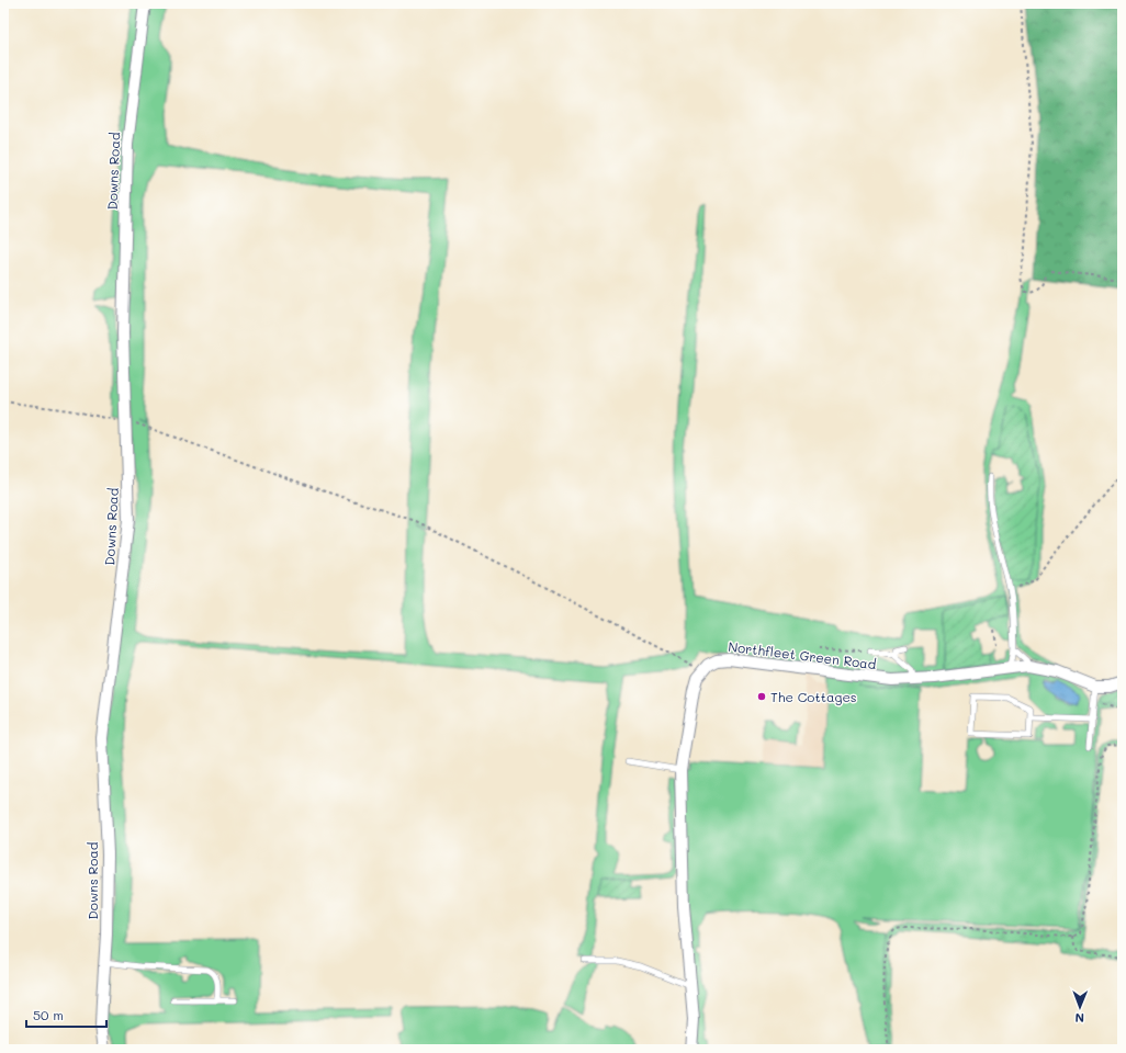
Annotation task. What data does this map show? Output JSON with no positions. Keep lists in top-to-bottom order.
{
  "streets": {
    "street": ["Downs Road", "Northfleet Green Road"]
  },
  "places": ["The Cottages"],
  "scale_bar": "50 m",
  "north": "bottom"
}
